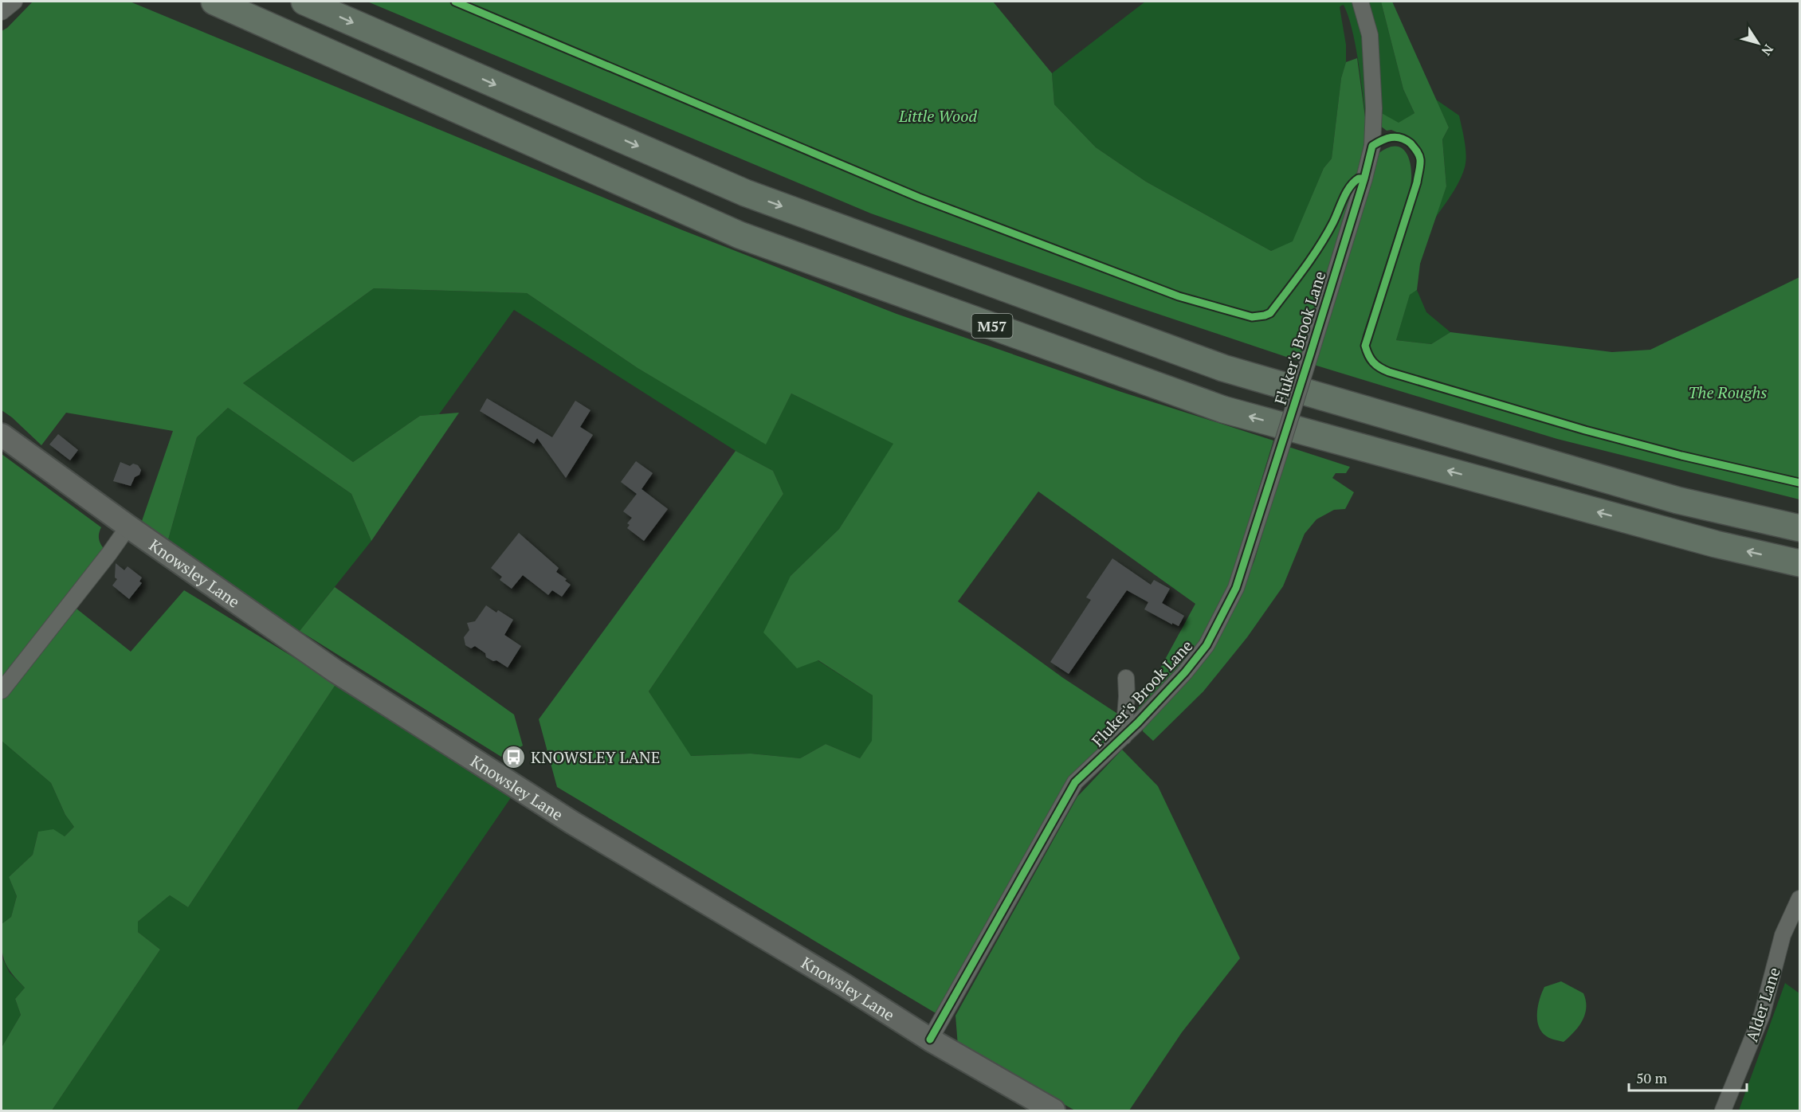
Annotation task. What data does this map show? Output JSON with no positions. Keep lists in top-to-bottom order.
{
  "streets": {
    "highway": ["M57"],
    "main road": ["Knowsley Lane"],
    "street": ["Fluker's Brook Lane", "Alder Lane"]
  },
  "crossings": [
    ["Fluker's Brook Lane", "Knowsley Lane"]
  ],
  "parks": ["Little Wood", "The Roughs"],
  "places": {
    "bus stop": ["KNOWSLEY LANE"]
  },
  "scale_bar": "50 m",
  "north": "bottom right"
}
